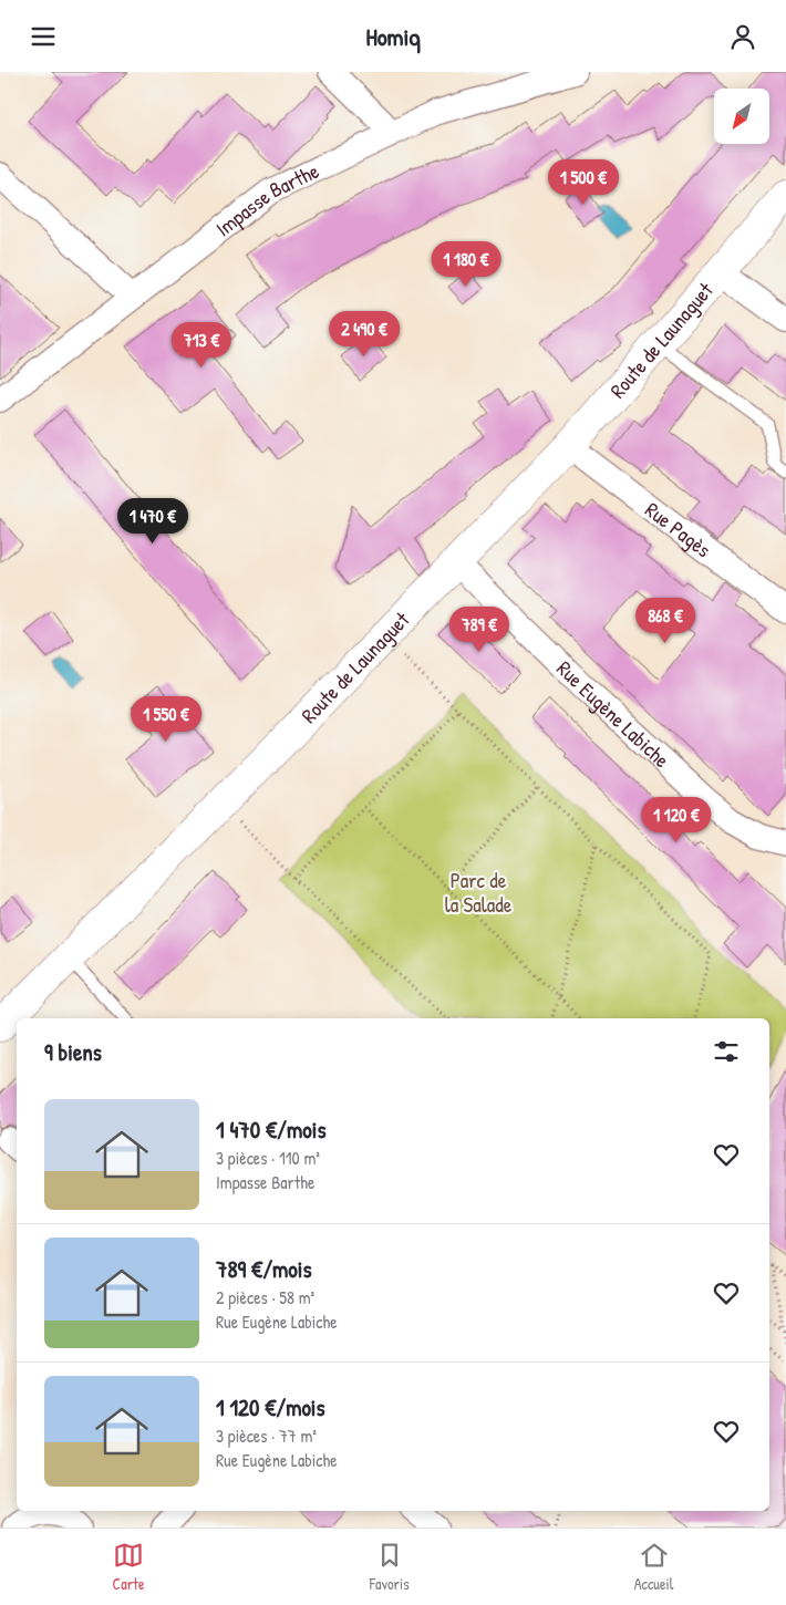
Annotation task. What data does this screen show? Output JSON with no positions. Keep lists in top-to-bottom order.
{
  "streets": {
    "main road": ["Route de Launaguet"],
    "street": ["Impasse Barthe", "Rue Pagès", "Rue Eugène Labiche"]
  },
  "crossings": [
    ["Route de Launaguet", "Rue Pagès"],
    ["Route de Launaguet", "Rue Eugène Labiche"]
  ],
  "parks": ["Parc de la Salade"],
  "north": "bottom left",
  "page": {
    "header": "Homiq",
    "price": [
      "1 500 €",
      "1 180 €",
      "2 490 €",
      "713 €",
      "1 470 €",
      "868 €",
      "789 €",
      "1 550 €",
      "1 120 €"
    ],
    "heading": "9 biens",
    "list": [
      {
        "name": "1 470 €/mois",
        "note": "3 pièces · 110 m² · Impasse Barthe"
      },
      {
        "name": "789 €/mois",
        "note": "2 pièces · 58 m² · Rue Eugène Labiche"
      },
      {
        "name": "1 120 €/mois",
        "note": "3 pièces · 77 m² · Rue Eugène Labiche"
      }
    ],
    "tabs": ["Carte", "Favoris", "Accueil"]
  }
}
